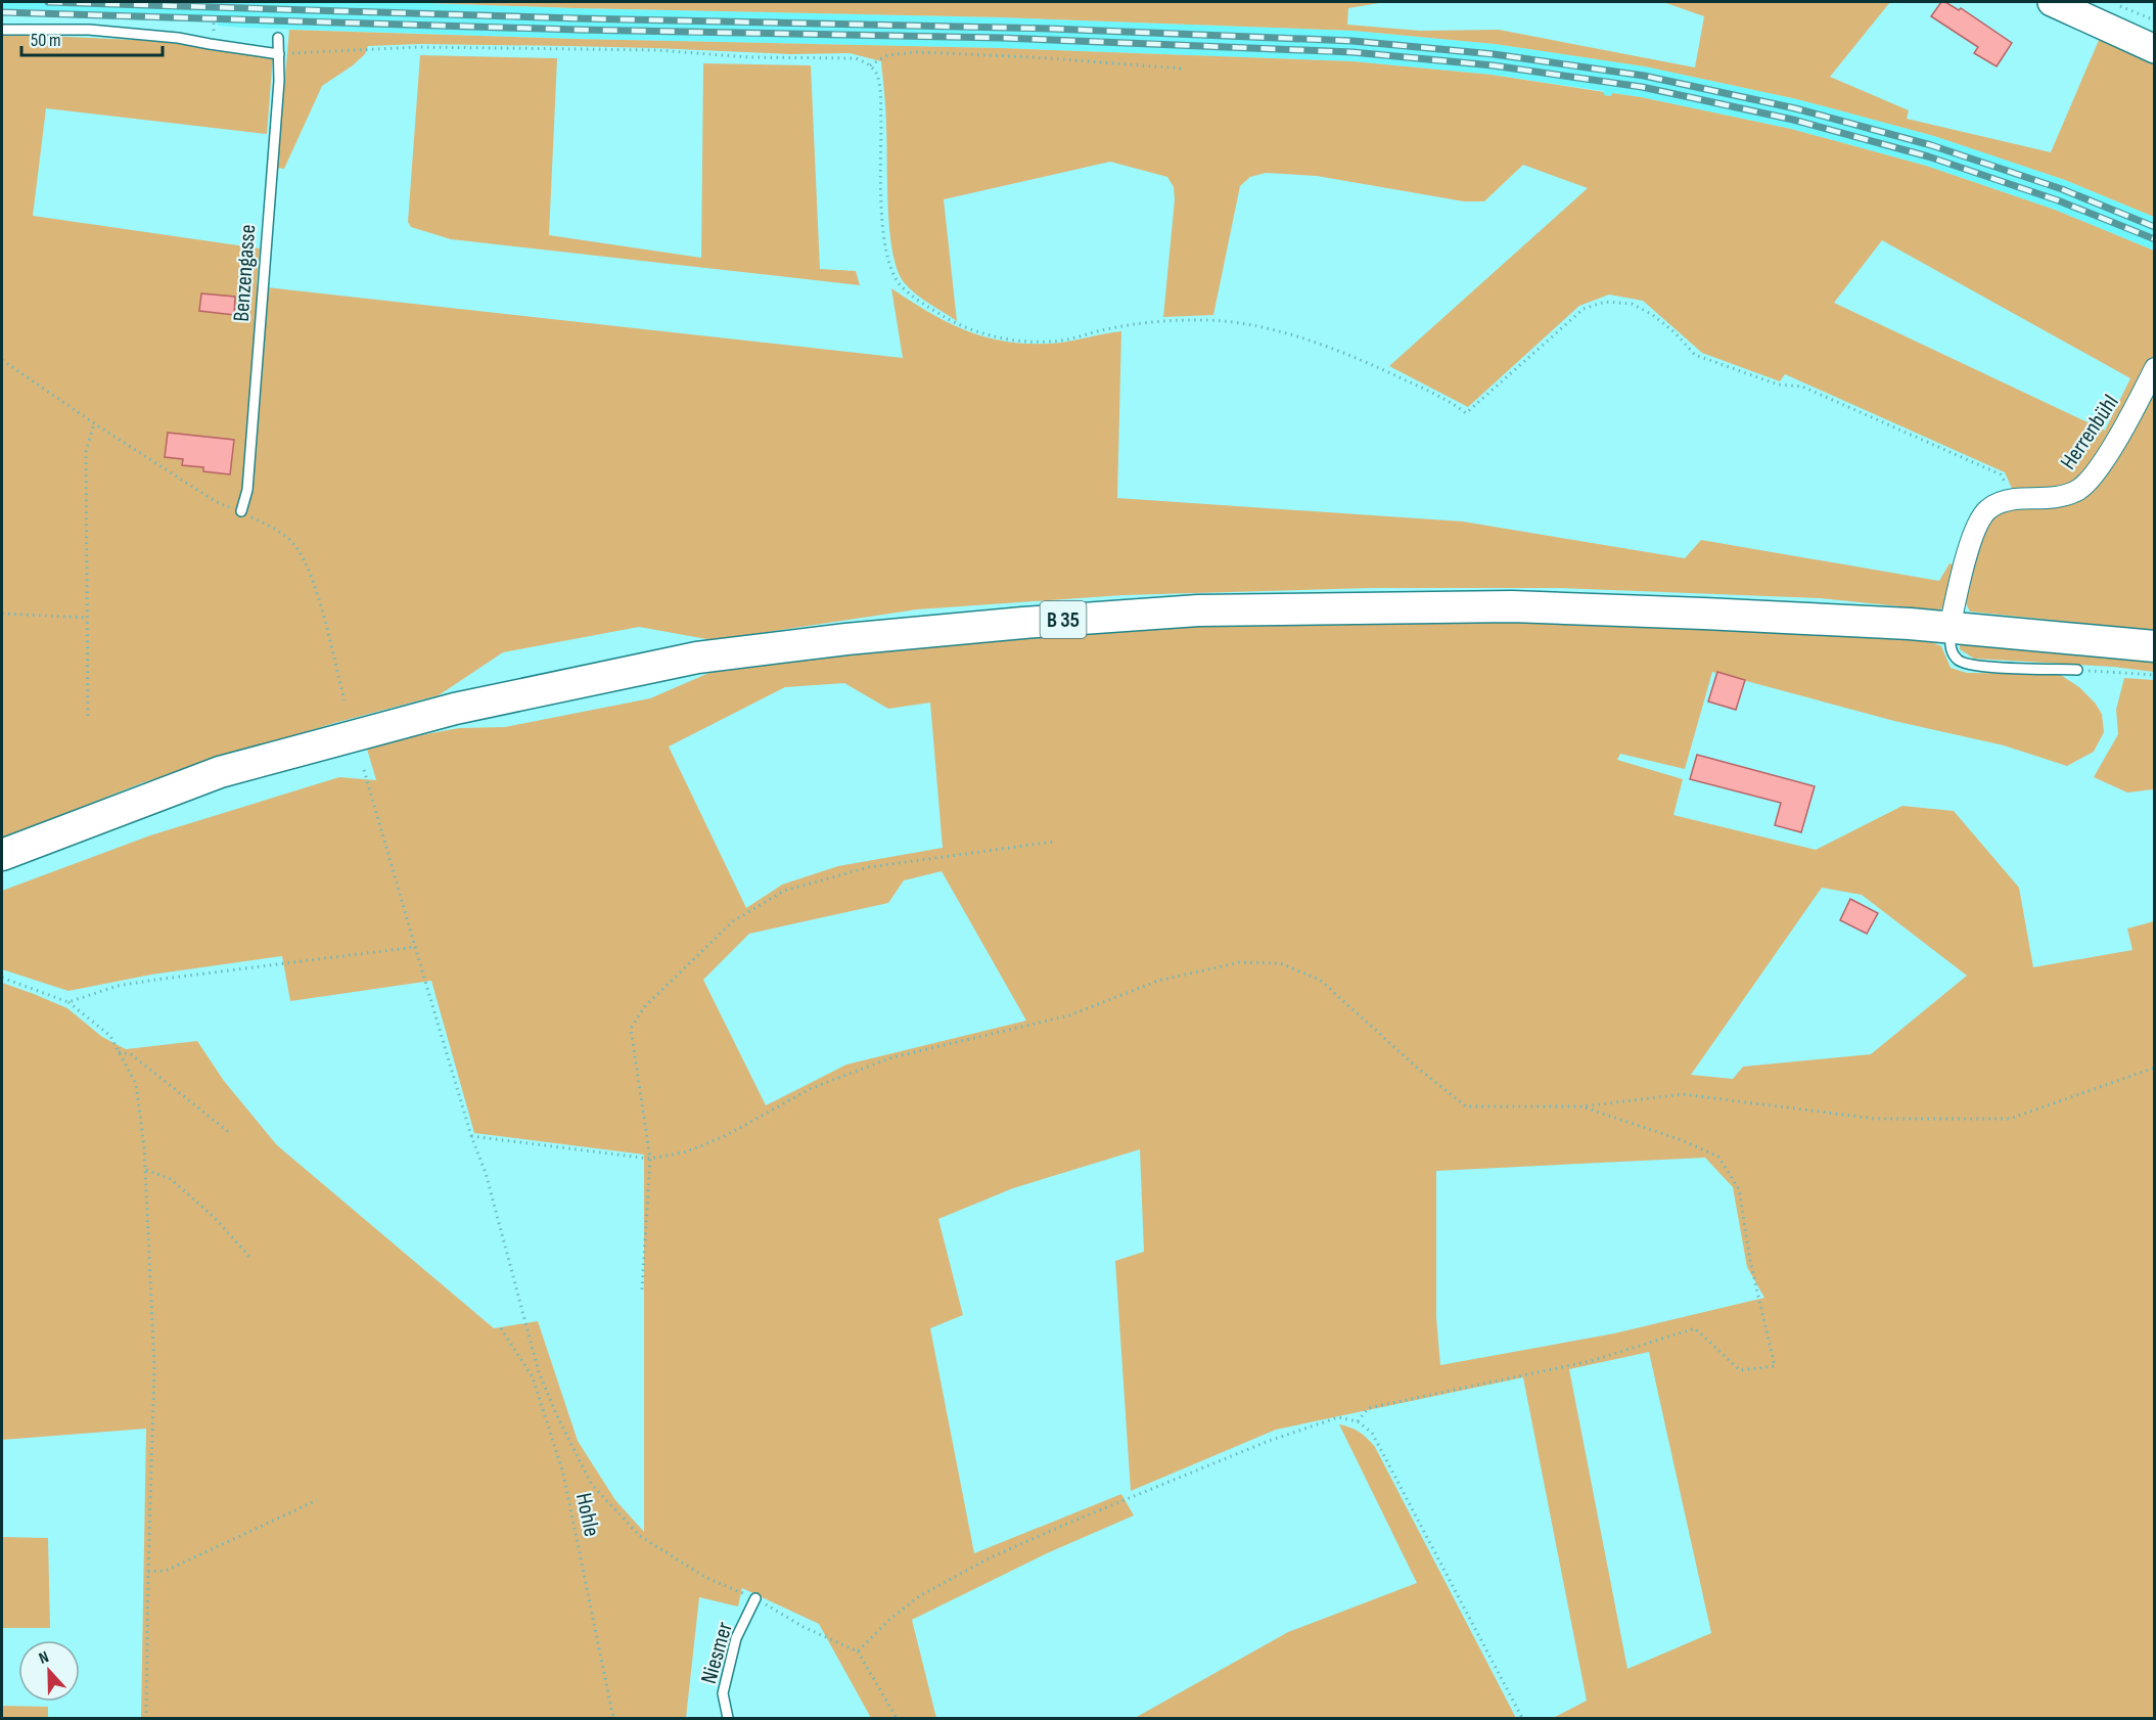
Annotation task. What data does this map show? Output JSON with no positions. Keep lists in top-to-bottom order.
{
  "streets": {
    "main road": ["B 35"],
    "street": ["Herrenbühl"],
    "lane": ["Benzengasse", "Niesmer"],
    "path": ["Hohle"]
  },
  "crossings": [
    ["Herrenbühl", "B 35"]
  ],
  "scale_bar": "50 m",
  "north": "top"
}
